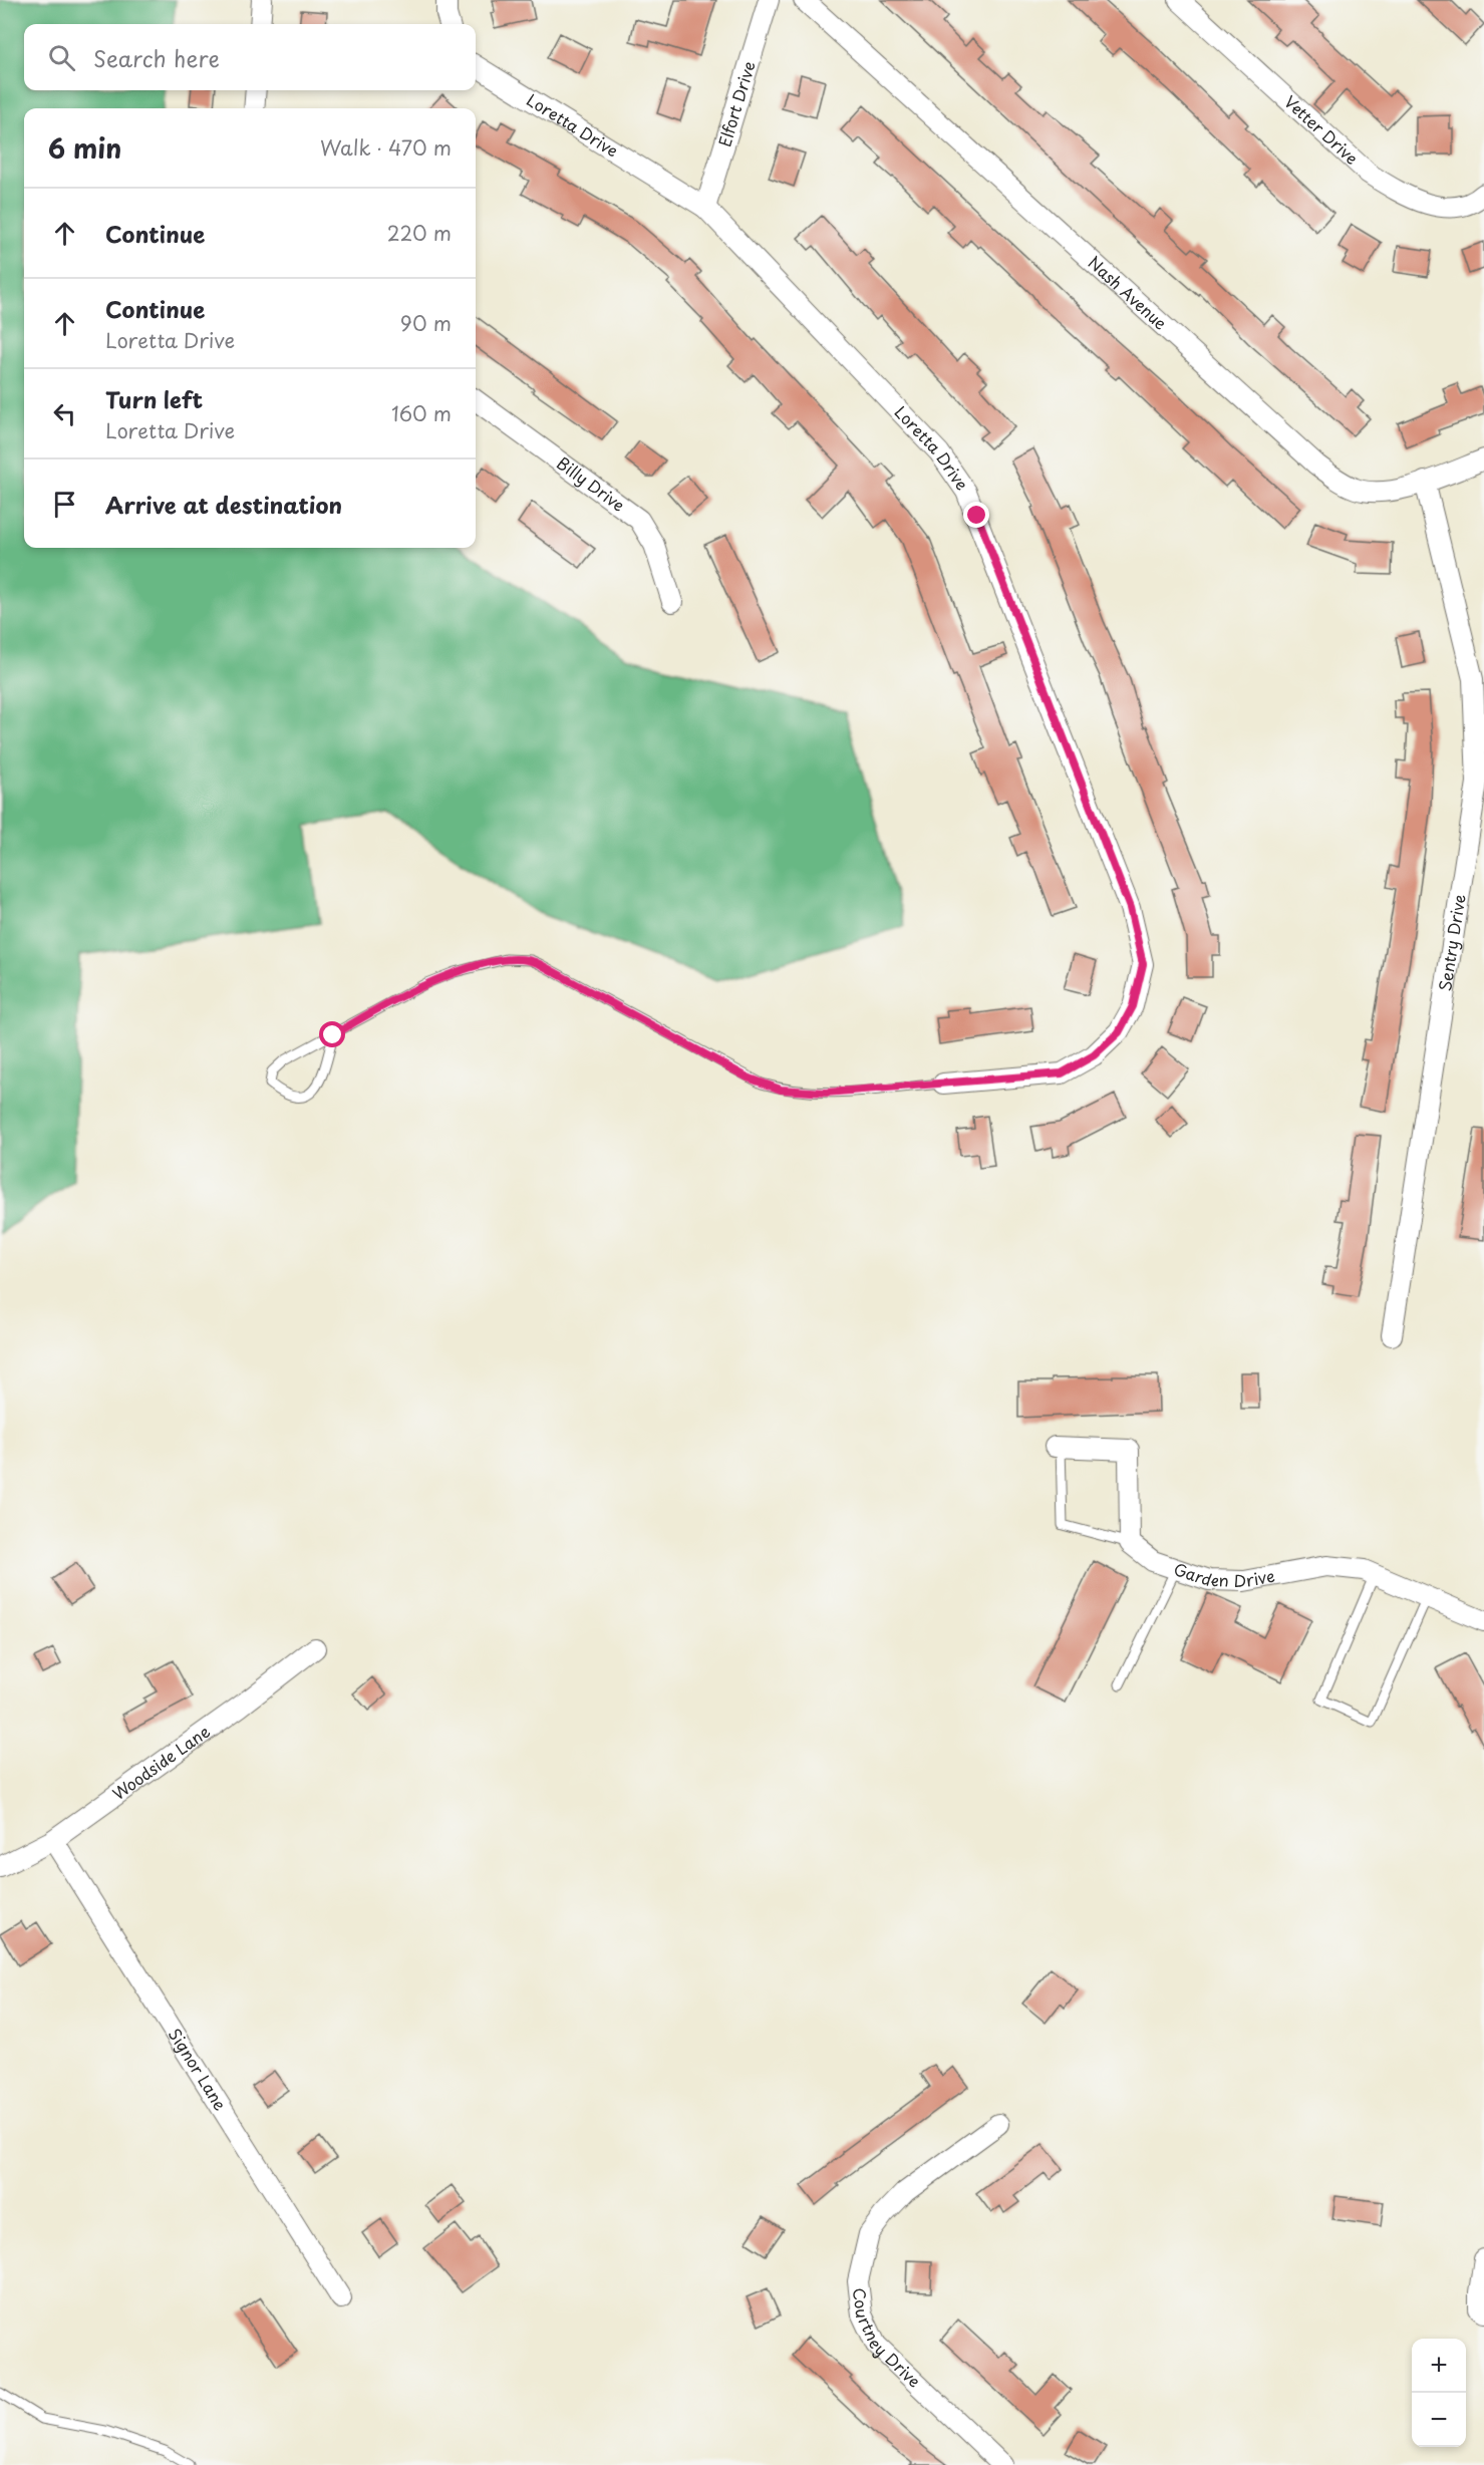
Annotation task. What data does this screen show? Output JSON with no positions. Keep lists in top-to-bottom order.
{
  "streets": {
    "street": [
      "Elfort Drive",
      "Loretta Drive",
      "Vetter Drive",
      "Nash Avenue",
      "Billy Drive",
      "Sentry Drive",
      "Garden Drive",
      "Woodside Lane",
      "Signor Lane",
      "Courtney Drive"
    ]
  },
  "crossings": [
    ["Elfort Drive", "Loretta Drive"],
    ["Nash Avenue", "Sentry Drive"],
    ["Woodside Lane", "Signor Lane"]
  ],
  "page": {
    "search": "Search here",
    "heading": ["6 min", "Walk · 470 m"],
    "list": [
      ["Continue", "220 m"],
      ["Continue", "Loretta Drive", "90 m"],
      ["Turn left", "Loretta Drive", "160 m"],
      "Arrive at destination"
    ],
    "map_buttons": ["+", "−"]
  }
}
